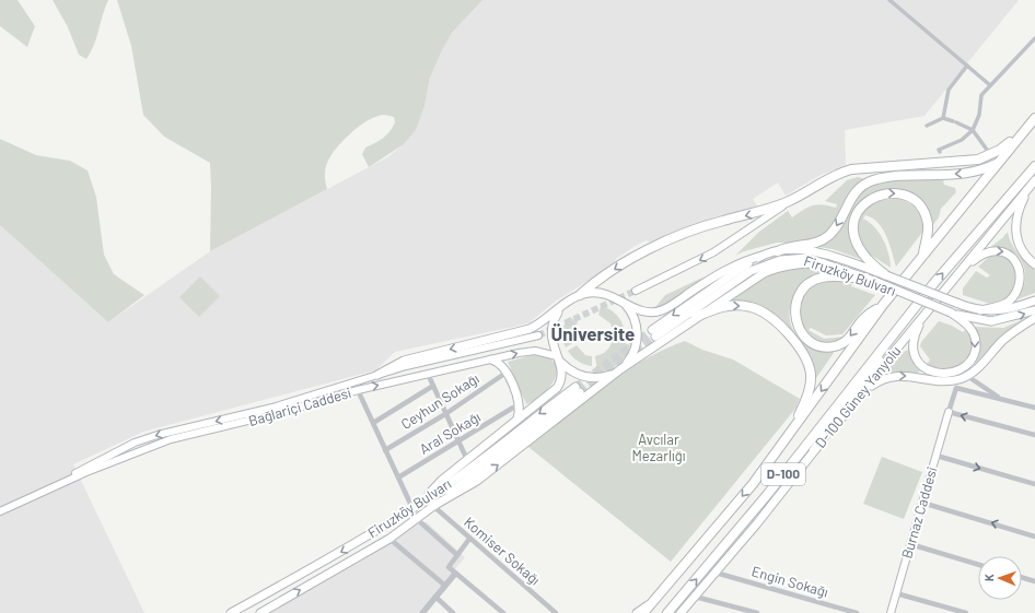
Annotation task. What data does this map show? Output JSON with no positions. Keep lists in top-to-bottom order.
{
  "streets": {
    "highway": ["D-100"],
    "main road": [
      "Firuzköy Bulvarı",
      "D-100 Güney Yanyolu",
      "Bağlariçi Caddesi",
      "Burnaz Caddesi"
    ],
    "street": [
      "Ceyhun Sokağı",
      "Aral Sokağı",
      "Komiser Sokağı",
      "Engin Sokağı"
    ]
  },
  "crossings": [
    ["Firuzköy Bulvarı", "Komiser Sokağı"],
    ["D-100 Güney Yanyolu", "Engin Sokağı"]
  ],
  "districts": ["Üniversite"],
  "parks": ["Avcılar Mezarlığı"],
  "north": "left"
}
